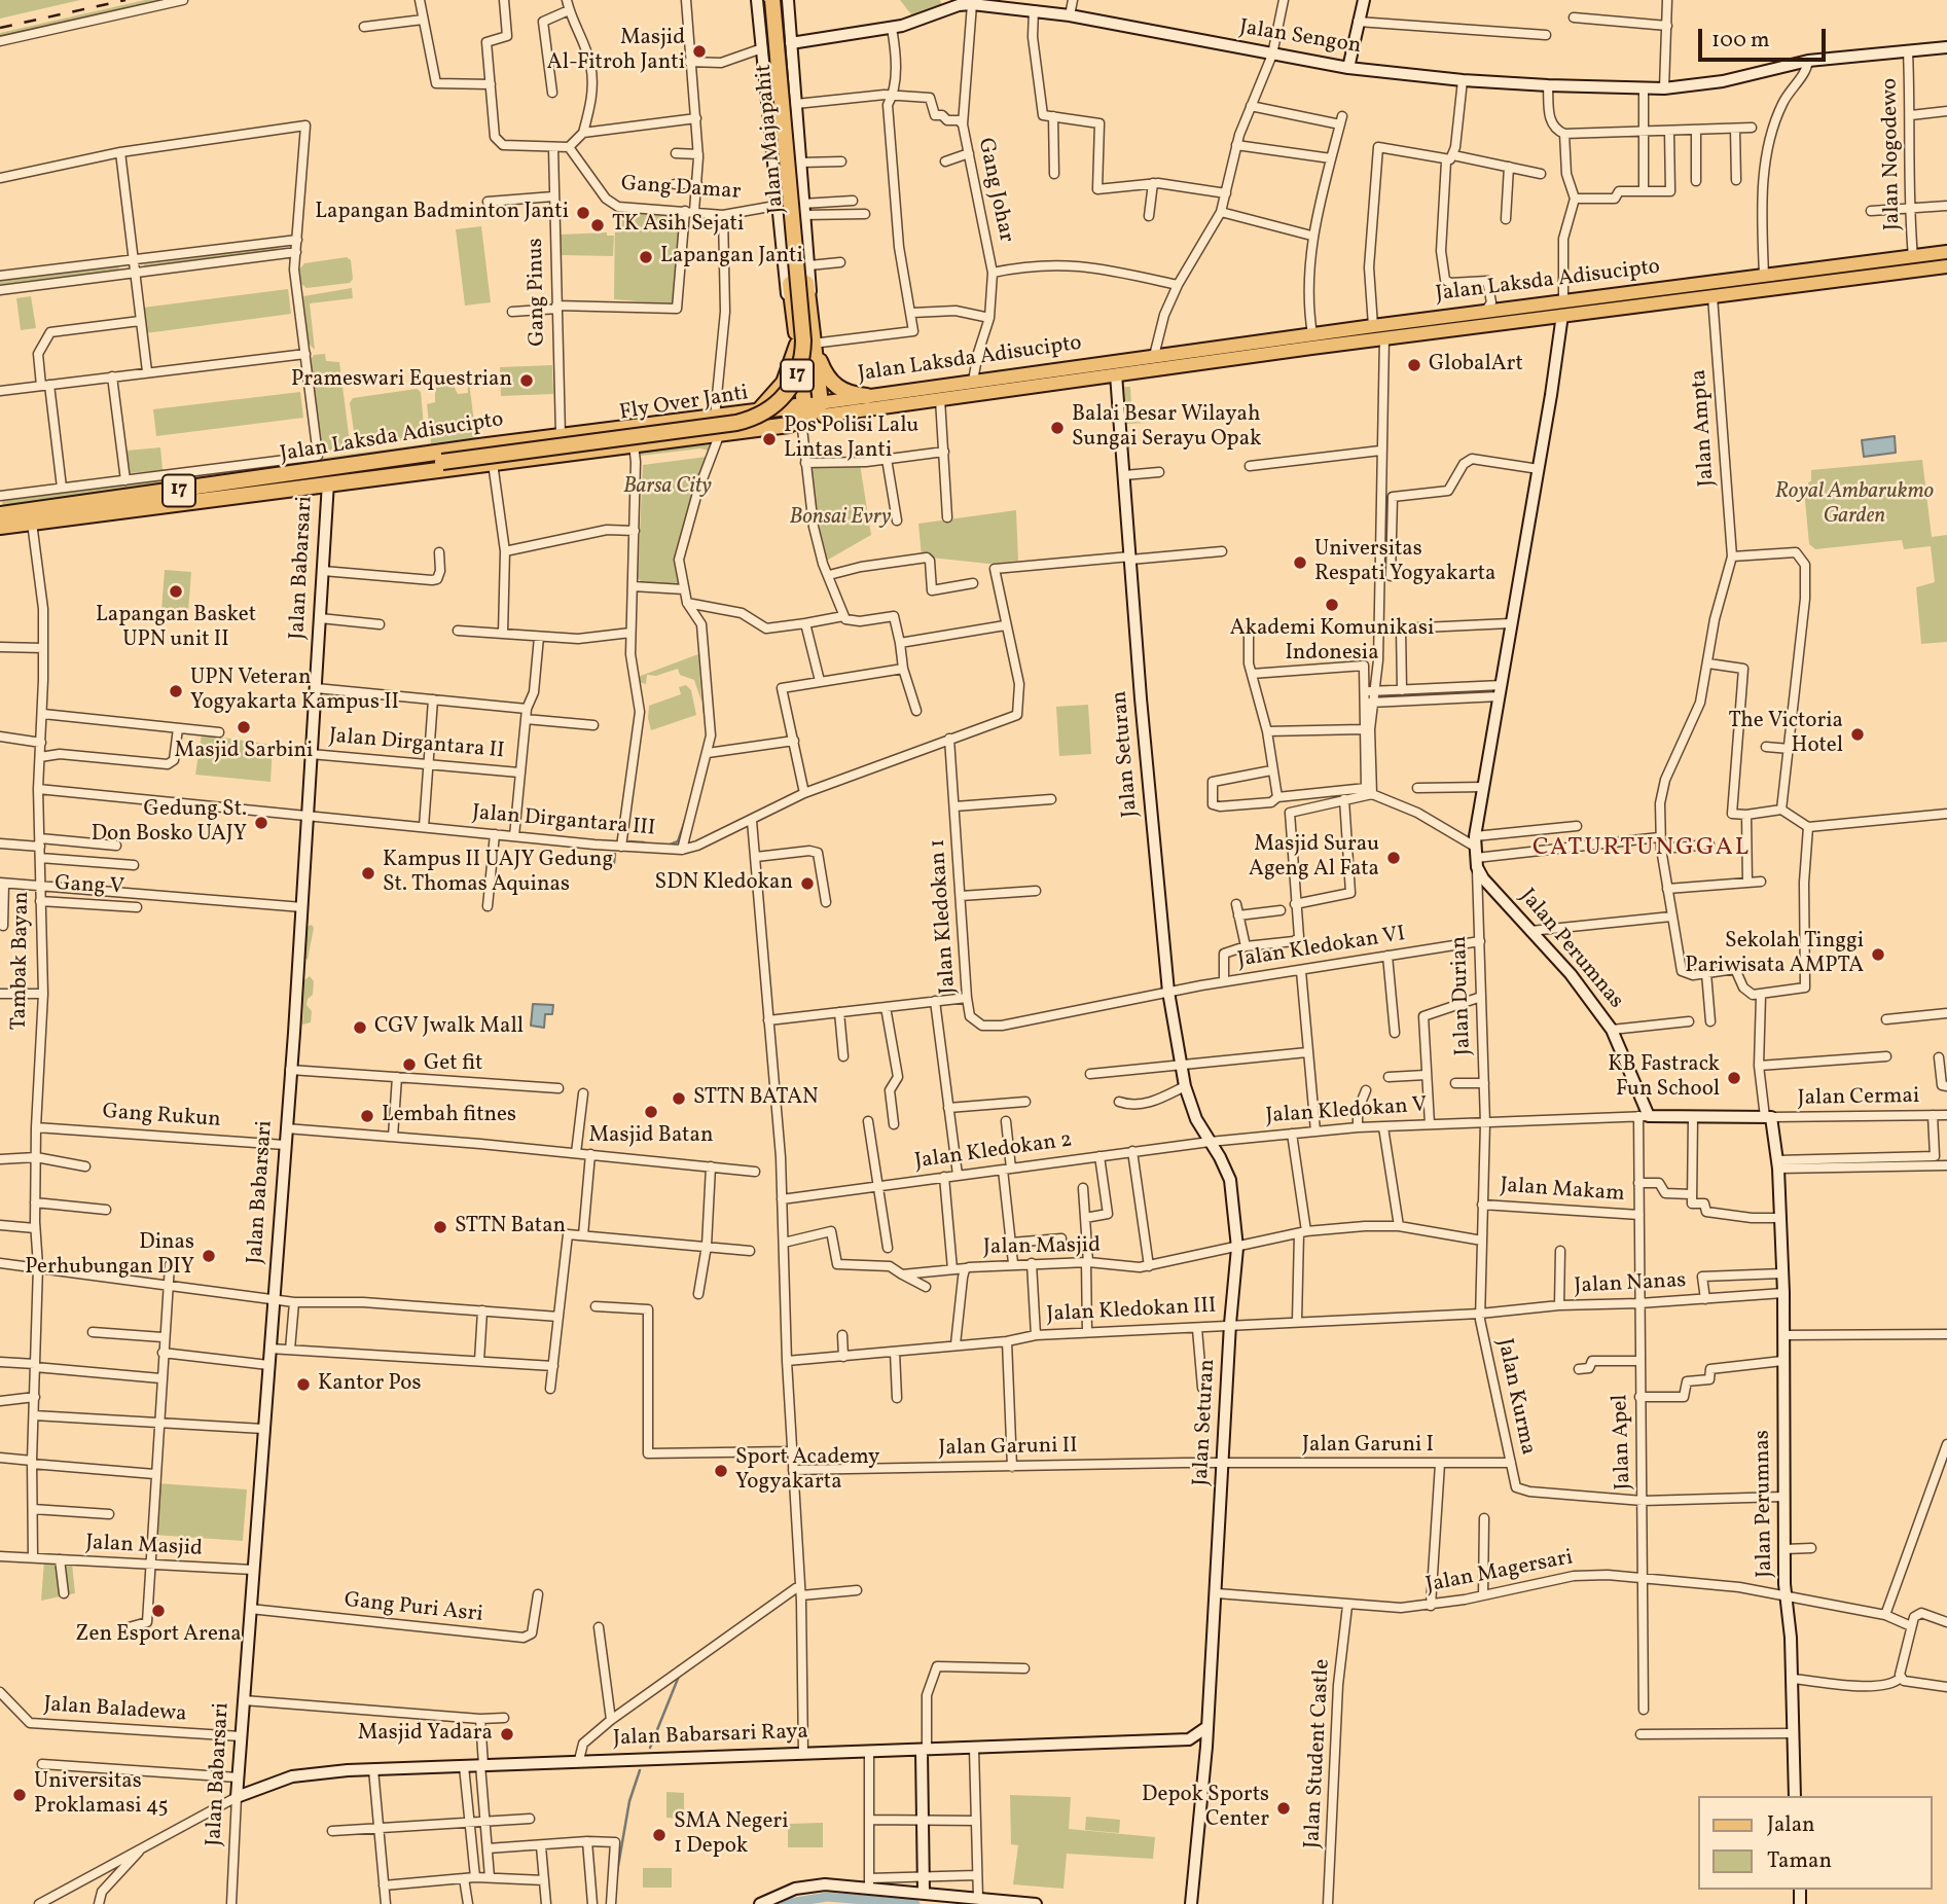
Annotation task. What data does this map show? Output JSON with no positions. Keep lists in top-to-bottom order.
{
  "streets": {
    "highway": [
      "Jalan Majapahit",
      "Jalan Laksda Adisucipto",
      "17",
      "Fly Over Janti"
    ],
    "street": [
      "Jalan Sengon",
      "Jalan Nogodewo",
      "Gang Damar",
      "Gang Johar",
      "Gang Pinus",
      "Jalan Ampta",
      "Jalan Babarsari",
      "Jalan Dirgantara II",
      "Jalan Seturan",
      "Jalan Dirgantara III",
      "Gang V",
      "Jalan Kledokan 1",
      "Jalan Kledokan VI",
      "Jalan Perumnas",
      "Tambak Bayan",
      "Jalan Durian",
      "Jalan Cermai",
      "Jalan Kledokan V",
      "Gang Rukun",
      "Jalan Kledokan 2",
      "Jalan Makam",
      "Jalan Masjid",
      "Jalan Nanas",
      "Jalan Kledokan III",
      "Jalan Kurma",
      "Jalan Apel",
      "Jalan Garuni I",
      "Jalan Garuni II",
      "Jalan Magersari",
      "Gang Puri Asri",
      "Jalan Baladewa",
      "Jalan Babarsari Raya",
      "Jalan Student Castle"
    ]
  },
  "crossings": [
    ["Jalan Sengon", "Jalan Nogodewo"],
    ["Jalan Sengon", "Gang Johar"],
    ["Jalan Majapahit", "17"],
    ["Jalan Nogodewo", "Jalan Laksda Adisucipto"],
    ["Gang Johar", "Jalan Laksda Adisucipto"],
    ["Jalan Laksda Adisucipto", "Gang Pinus"],
    ["Jalan Laksda Adisucipto", "17"],
    ["Jalan Laksda Adisucipto", "Fly Over Janti"],
    ["Jalan Laksda Adisucipto", "Jalan Ampta"],
    ["Jalan Laksda Adisucipto", "Jalan Babarsari"],
    ["Jalan Laksda Adisucipto", "Jalan Seturan"],
    ["Jalan Laksda Adisucipto", "Tambak Bayan"],
    ["Jalan Babarsari", "Jalan Dirgantara II"],
    ["Jalan Babarsari", "Jalan Dirgantara III"],
    ["Jalan Babarsari", "Gang Rukun"],
    ["Jalan Babarsari", "Jalan Masjid"],
    ["Jalan Babarsari", "Gang Puri Asri"],
    ["Jalan Babarsari", "Jalan Baladewa"],
    ["Jalan Babarsari", "Jalan Babarsari Raya"],
    ["Jalan Seturan", "Jalan Kledokan 1"],
    ["Jalan Seturan", "Jalan Kledokan VI"],
    ["Jalan Seturan", "Jalan Kledokan V"],
    ["Jalan Seturan", "Jalan Kledokan 2"],
    ["Jalan Seturan", "Jalan Masjid"],
    ["Jalan Seturan", "Jalan Kledokan III"],
    ["Jalan Seturan", "Jalan Garuni I"],
    ["Jalan Seturan", "Jalan Garuni II"],
    ["Jalan Seturan", "Jalan Magersari"],
    ["Jalan Dirgantara III", "Jalan Kledokan 1"],
    ["Jalan Dirgantara III", "Tambak Bayan"],
    ["Gang V", "Tambak Bayan"],
    ["Jalan Kledokan 1", "Jalan Kledokan VI"],
    ["Jalan Kledokan VI", "Jalan Durian"],
    ["Jalan Perumnas", "Jalan Durian"],
    ["Jalan Perumnas", "Jalan Cermai"],
    ["Jalan Perumnas", "Jalan Kledokan V"],
    ["Jalan Perumnas", "Jalan Nanas"],
    ["Jalan Perumnas", "Jalan Apel"],
    ["Jalan Perumnas", "Jalan Magersari"],
    ["Tambak Bayan", "Gang Rukun"],
    ["Jalan Durian", "Jalan Kledokan V"],
    ["Jalan Durian", "Jalan Makam"],
    ["Jalan Durian", "Jalan Kurma"],
    ["Jalan Kledokan V", "Jalan Kledokan 2"],
    ["Jalan Kledokan V", "Jalan Apel"],
    ["Jalan Makam", "Jalan Kurma"],
    ["Jalan Makam", "Jalan Apel"],
    ["Jalan Masjid", "Jalan Kledokan III"],
    ["Jalan Masjid", "Jalan Kurma"],
    ["Jalan Nanas", "Jalan Kledokan III"],
    ["Jalan Nanas", "Jalan Kurma"],
    ["Jalan Nanas", "Jalan Apel"],
    ["Jalan Kledokan III", "Jalan Kurma"],
    ["Jalan Kurma", "Jalan Apel"],
    ["Jalan Kurma", "Jalan Garuni I"],
    ["Jalan Apel", "Jalan Magersari"],
    ["Jalan Garuni I", "Jalan Garuni II"],
    ["Jalan Magersari", "Jalan Student Castle"]
  ],
  "districts": ["CATURTUNGGAL"],
  "parks": ["Barsa City", "Royal Ambarukmo Garden", "Bonsai Evry"],
  "places": [
    "Masjid Al-Fitroh Janti",
    "Lapangan Badminton Janti",
    "TK Asih Sejati",
    "Lapangan Janti",
    "GlobalArt",
    "Prameswari Equestrian",
    "Balai Besar Wilayah Sungai Serayu Opak",
    "Pos Polisi Lalu Lintas Janti",
    "Universitas Respati Yogyakarta",
    "Lapangan Basket UPN unit II",
    "Akademi Komunikasi Indonesia",
    "UPN Veteran Yogyakarta Kampus II",
    "Masjid Sarbini",
    "The Victoria Hotel",
    "Gedung St. Don Bosko UAJY",
    "Masjid Surau Ageng Al Fata",
    "Kampus II UAJY Gedung St. Thomas Aquinas",
    "SDN Kledokan",
    "Sekolah Tinggi Pariwisata AMPTA",
    "CGV Jwalk Mall",
    "Get fit",
    "KB Fastrack Fun School",
    "STTN BATAN",
    "Masjid Batan",
    "Lembah fitnes",
    "STTN Batan",
    "Dinas Perhubungan DIY",
    "Kantor Pos",
    "Sport Academy Yogyakarta",
    "Zen Esport Arena",
    "Masjid Yadara",
    "Universitas Proklamasi 45",
    "Depok Sports Center",
    "SMA Negeri 1 Depok"
  ],
  "legend": ["Jalan", "Taman"],
  "scale_bar": "100 m"
}
